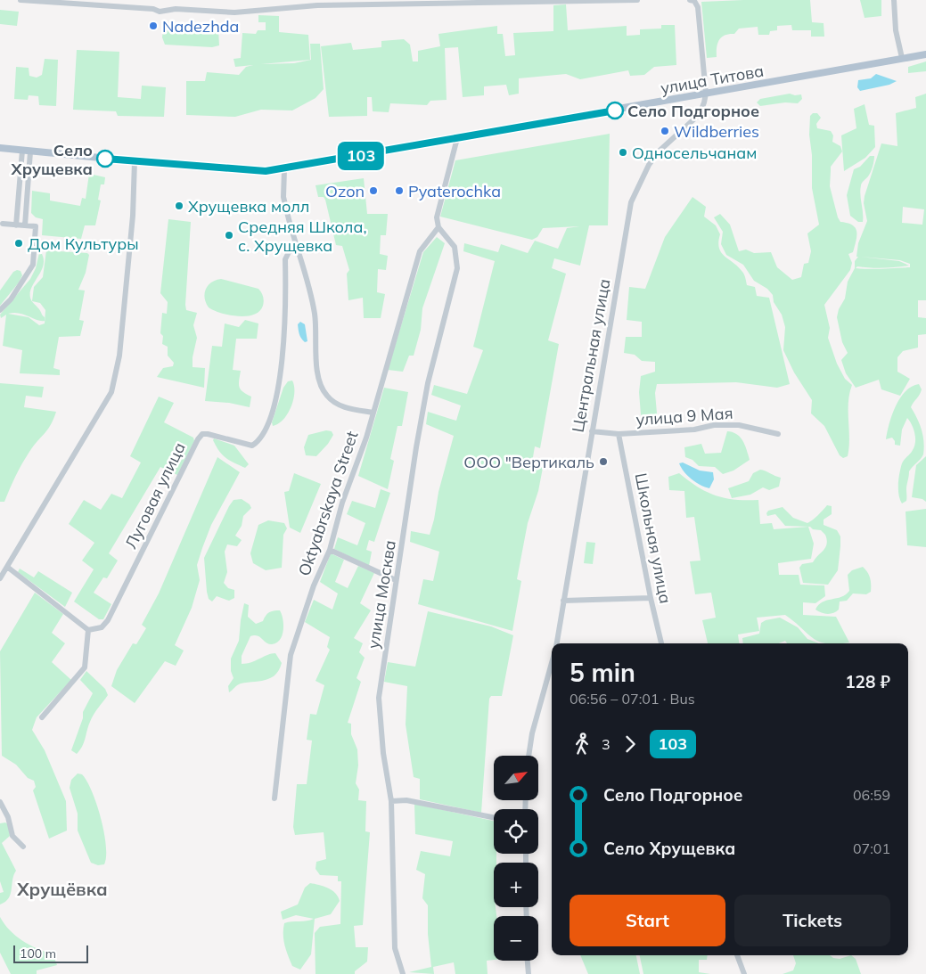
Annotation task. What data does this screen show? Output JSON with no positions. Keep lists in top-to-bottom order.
{
  "streets": {
    "main road": ["улица Титова"],
    "street": [
      "Центральная улица",
      "улица 9 Мая",
      "Луговая улица",
      "Oktyabrskaya Street",
      "Школьная улица",
      "улица Москва"
    ]
  },
  "crossings": [
    ["улица Титова", "Центральная улица"],
    ["Центральная улица", "улица 9 Мая"],
    ["улица 9 Мая", "Школьная улица"],
    ["Oktyabrskaya Street", "улица Москва"]
  ],
  "districts": ["Хрущёвка"],
  "places": [
    "Nadezhda",
    "Село Подгорное",
    "Wildberries",
    "Односельчанам",
    "Село Хрущевка",
    "Ozon",
    "Pyaterochka",
    "Хрущевка молл",
    "Средняя Школа, с. Хрущевка",
    "Дом Культуры",
    "ООО \"Вертикаль"
  ],
  "lines": ["bus line 103"],
  "scale_bar": "100 m",
  "north": "top right",
  "page": {
    "on_map": "103",
    "heading": ["5 min", "06:56 – 07:01 · Bus", "128 ₽"],
    "legs": ["3", "103"],
    "map_buttons": ["+", "−"],
    "list": [
      {
        "name": "Село Подгорное",
        "value": "06:59"
      },
      {
        "name": "Село Хрущевка",
        "value": "07:01"
      }
    ],
    "buttons": ["Start", "Tickets"],
    "scale": "100 m"
  }
}
